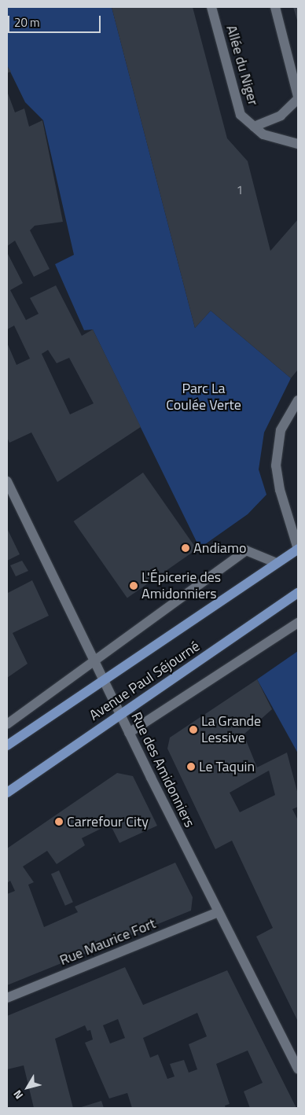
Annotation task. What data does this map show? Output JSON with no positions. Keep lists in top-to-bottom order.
{
  "streets": {
    "main road": ["Avenue Paul Séjourné"],
    "street": ["Allée du Niger", "Rue des Amidonniers", "Rue Maurice Fort"]
  },
  "crossings": [
    ["Avenue Paul Séjourné", "Rue des Amidonniers"],
    ["Rue des Amidonniers", "Rue Maurice Fort"]
  ],
  "parks": ["Parc La Coulée Verte"],
  "places": [
    "Andiamo",
    "L'Épicerie des Amidonniers",
    "La Grande Lessive",
    "Le Taquin",
    "Carrefour City"
  ],
  "house_numbers": ["1"],
  "scale_bar": "20 m",
  "north": "bottom left"
}
